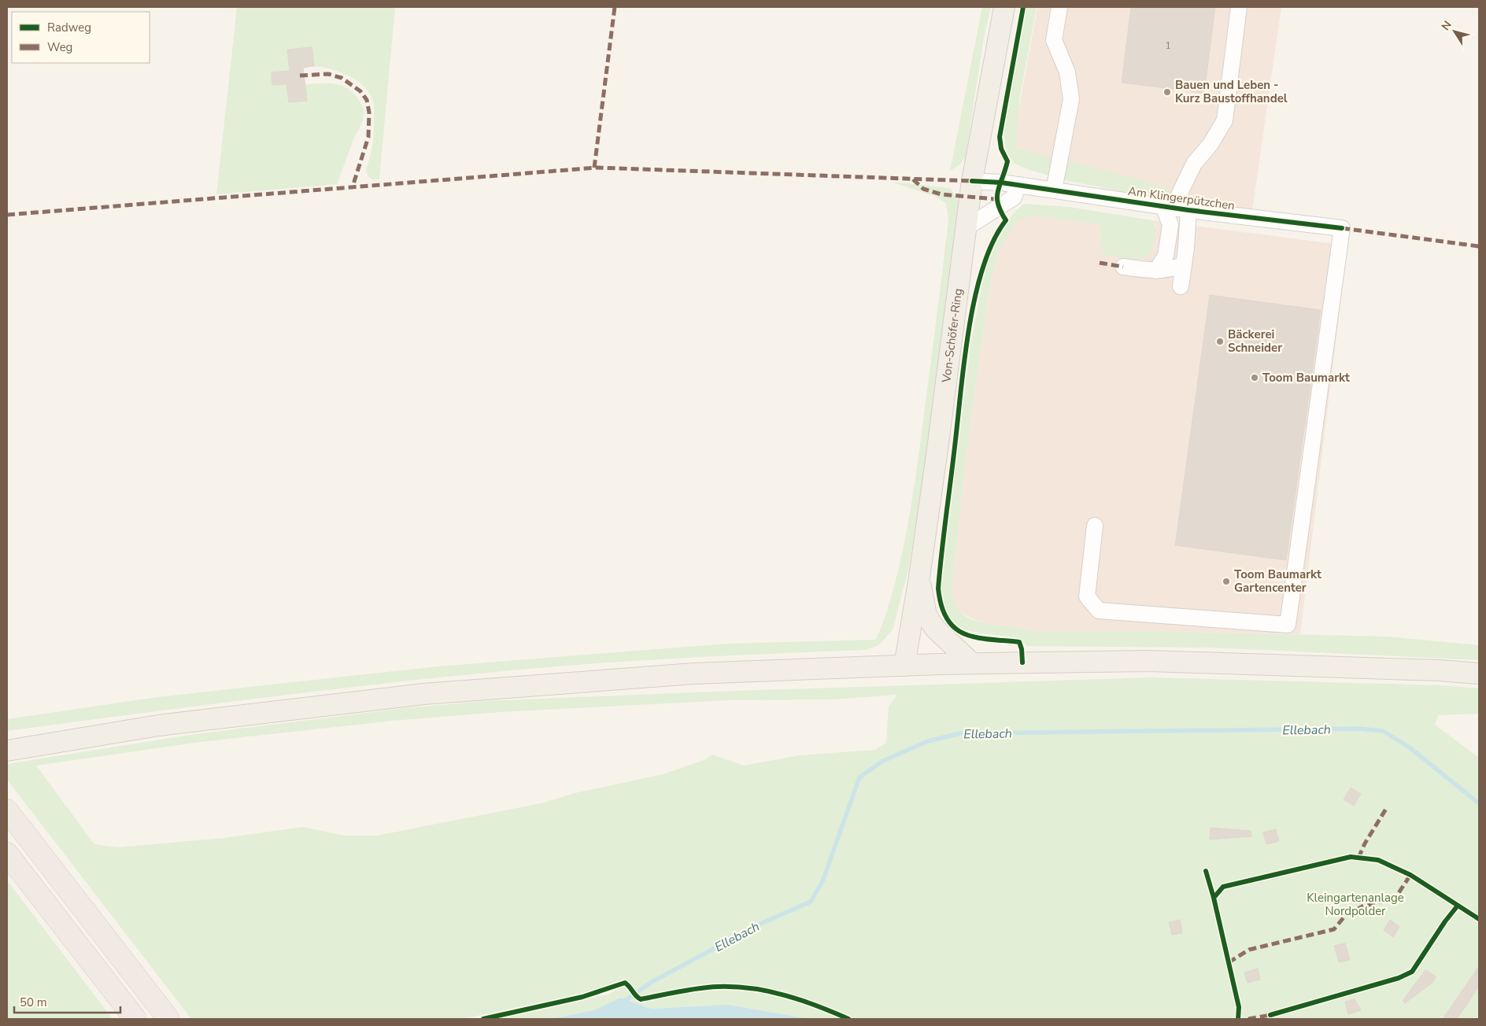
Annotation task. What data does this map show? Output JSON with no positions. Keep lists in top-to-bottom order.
{
  "streets": {
    "main road": ["Von-Schöfer-Ring"],
    "street": ["Am Klingerpützchen"]
  },
  "crossings": [
    ["Am Klingerpützchen", "Von-Schöfer-Ring"]
  ],
  "water": ["Ellebach"],
  "parks": ["Kleingartenanlage Nordpolder"],
  "places": [
    "Bauen und Leben - Kurz Baustoffhandel",
    "Bäckerei Schneider",
    "Toom Baumarkt",
    "Toom Baumarkt Gartencenter"
  ],
  "house_numbers": ["1"],
  "legend": ["Radweg", "Weg"],
  "scale_bar": "50 m",
  "north": "top left"
}
